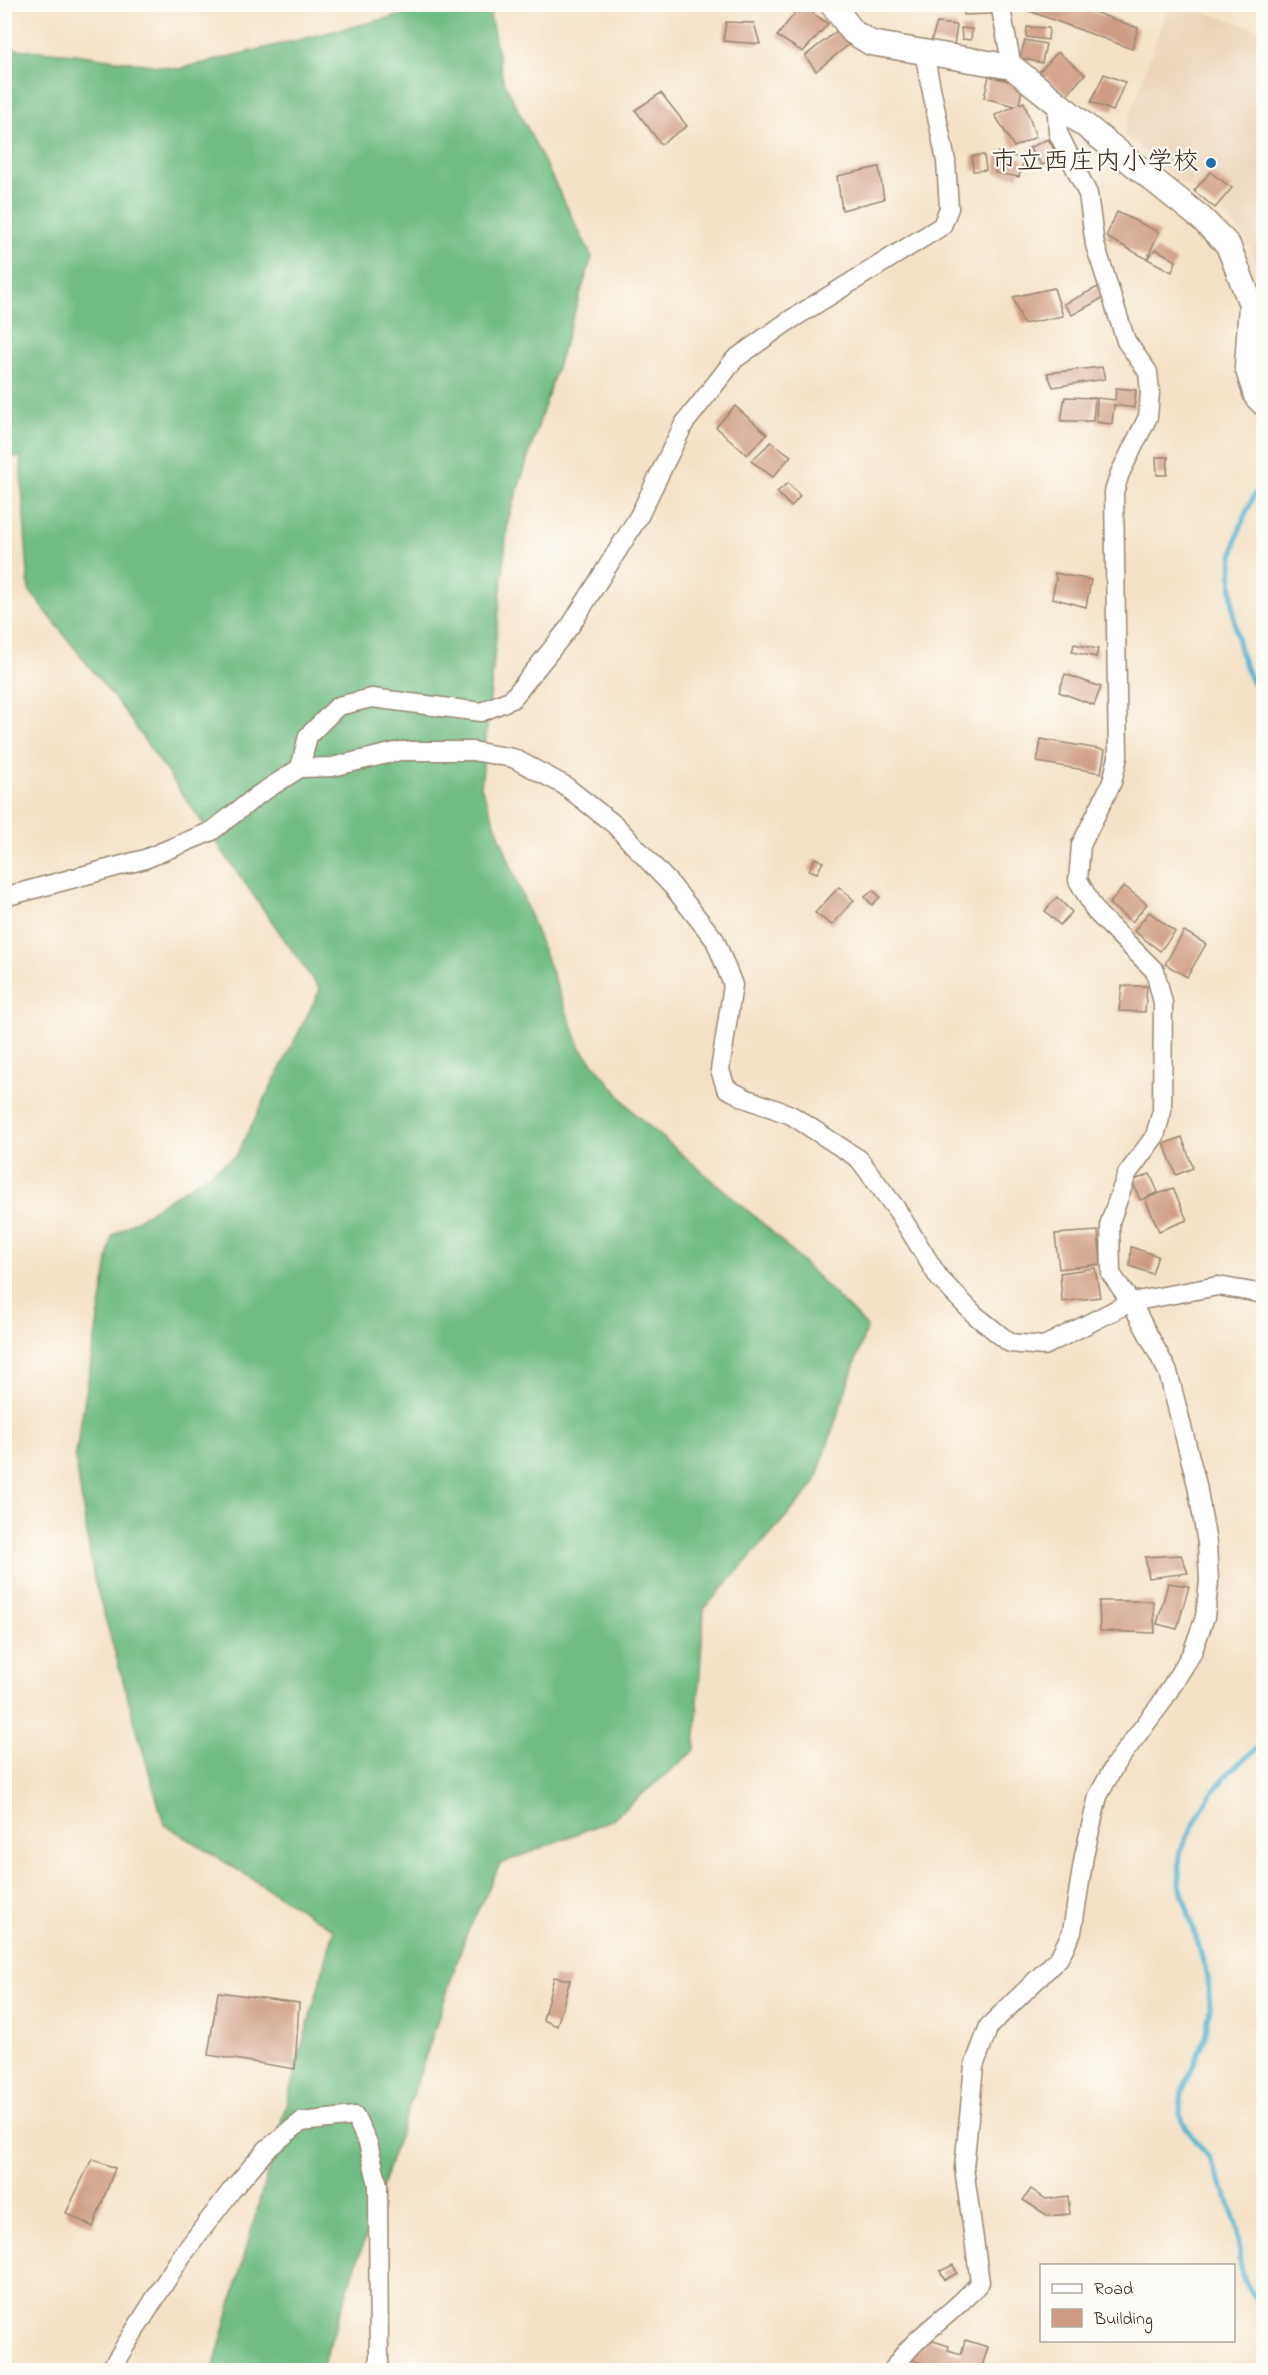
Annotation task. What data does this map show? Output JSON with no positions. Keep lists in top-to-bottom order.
{
  "places": ["市立西庄内小学校"],
  "legend": ["Road", "Building"]
}
